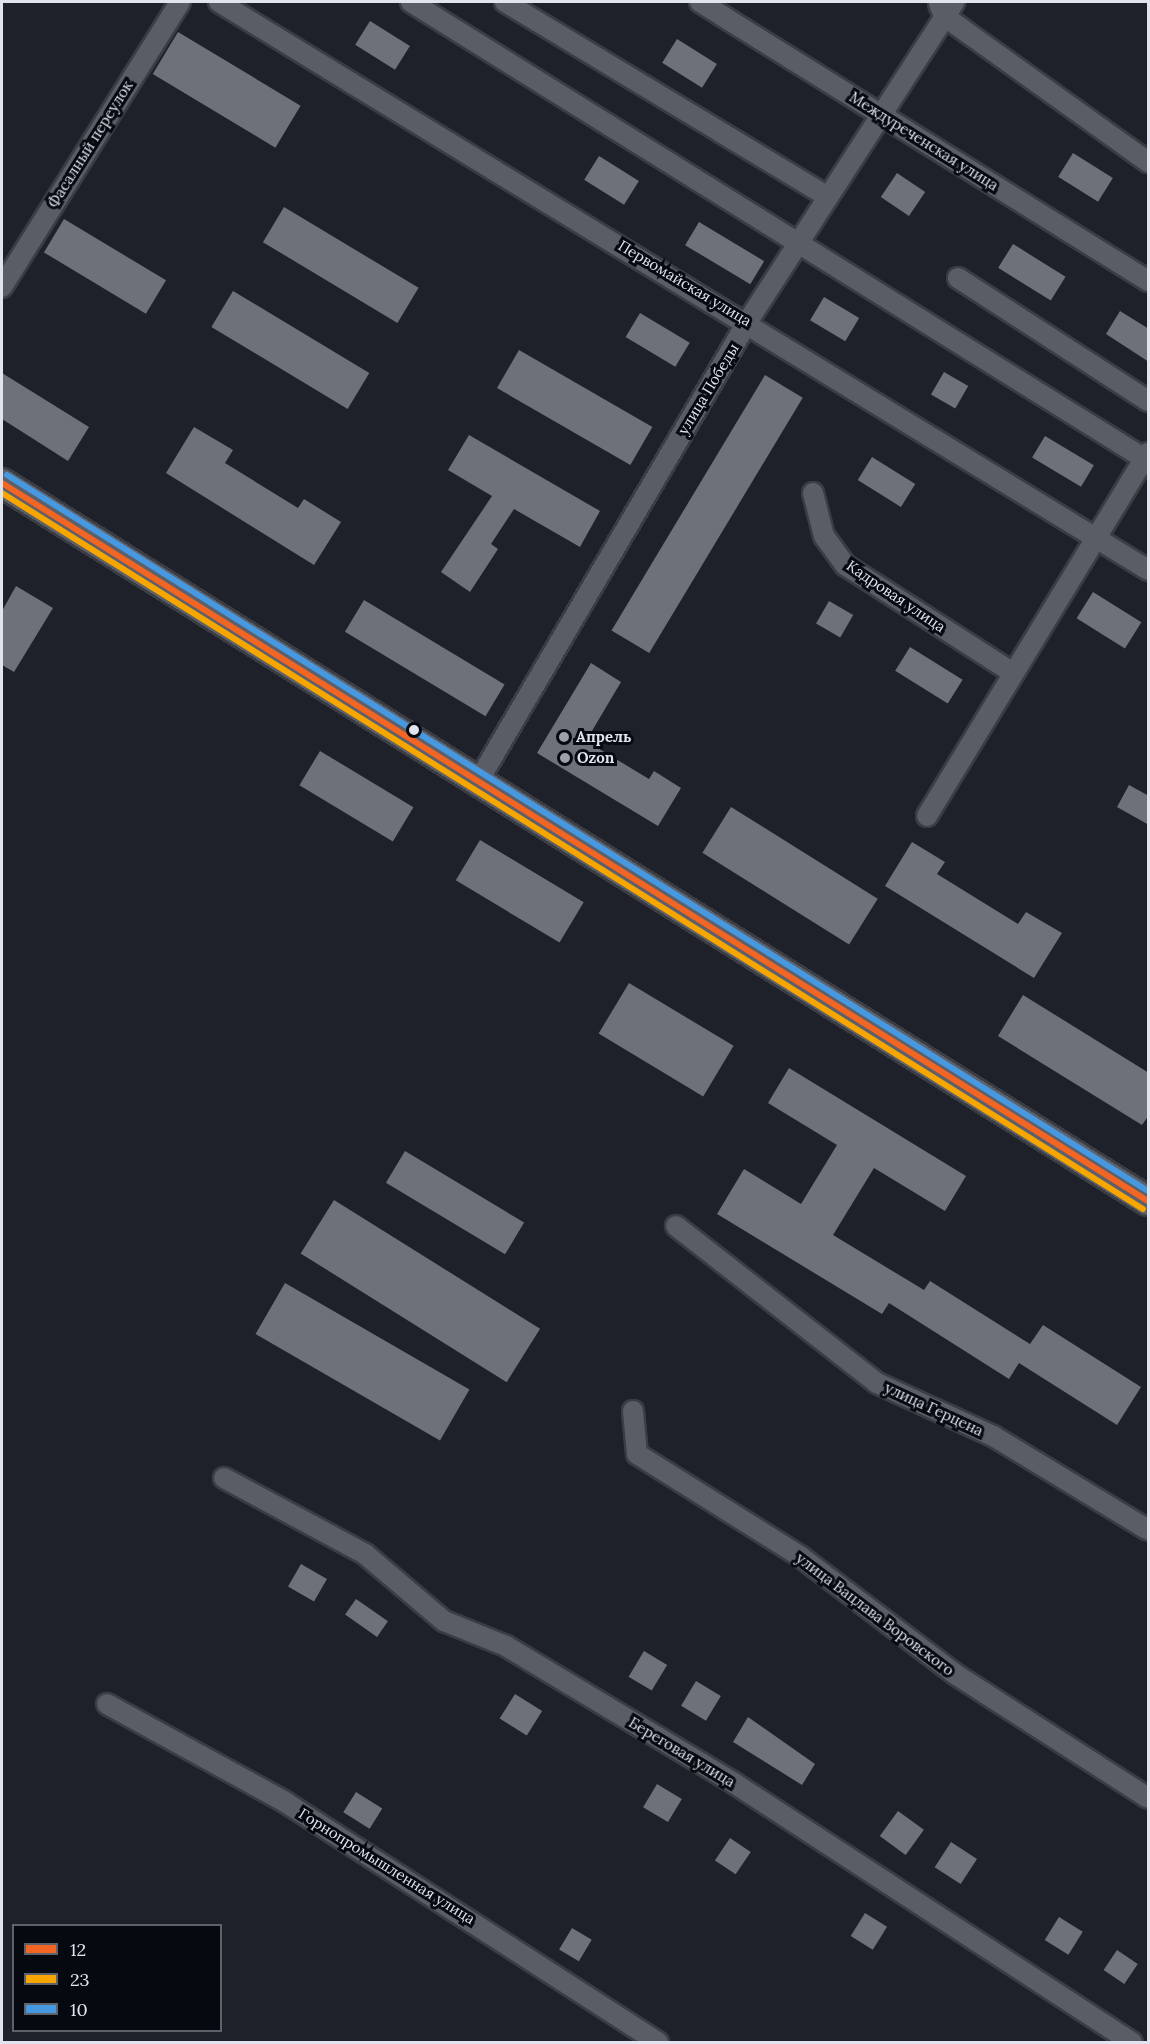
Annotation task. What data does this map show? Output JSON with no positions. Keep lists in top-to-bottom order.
{
  "streets": {
    "street": [
      "Междуреченская улица",
      "Фасалный переулок",
      "Первомайская улица",
      "улица Победы",
      "Кадровая улица",
      "улица Герцена",
      "улица Вацлава Воровского",
      "Береговая улица",
      "Горнопромышленная улица"
    ]
  },
  "crossings": [
    ["Междуреченская улица", "улица Победы"],
    ["Первомайская улица", "улица Победы"]
  ],
  "places": ["Апрель", "Ozon"],
  "lines": ["transit line 10", "transit line 12", "transit line 23"],
  "legend": ["12", "23", "10"]
}
